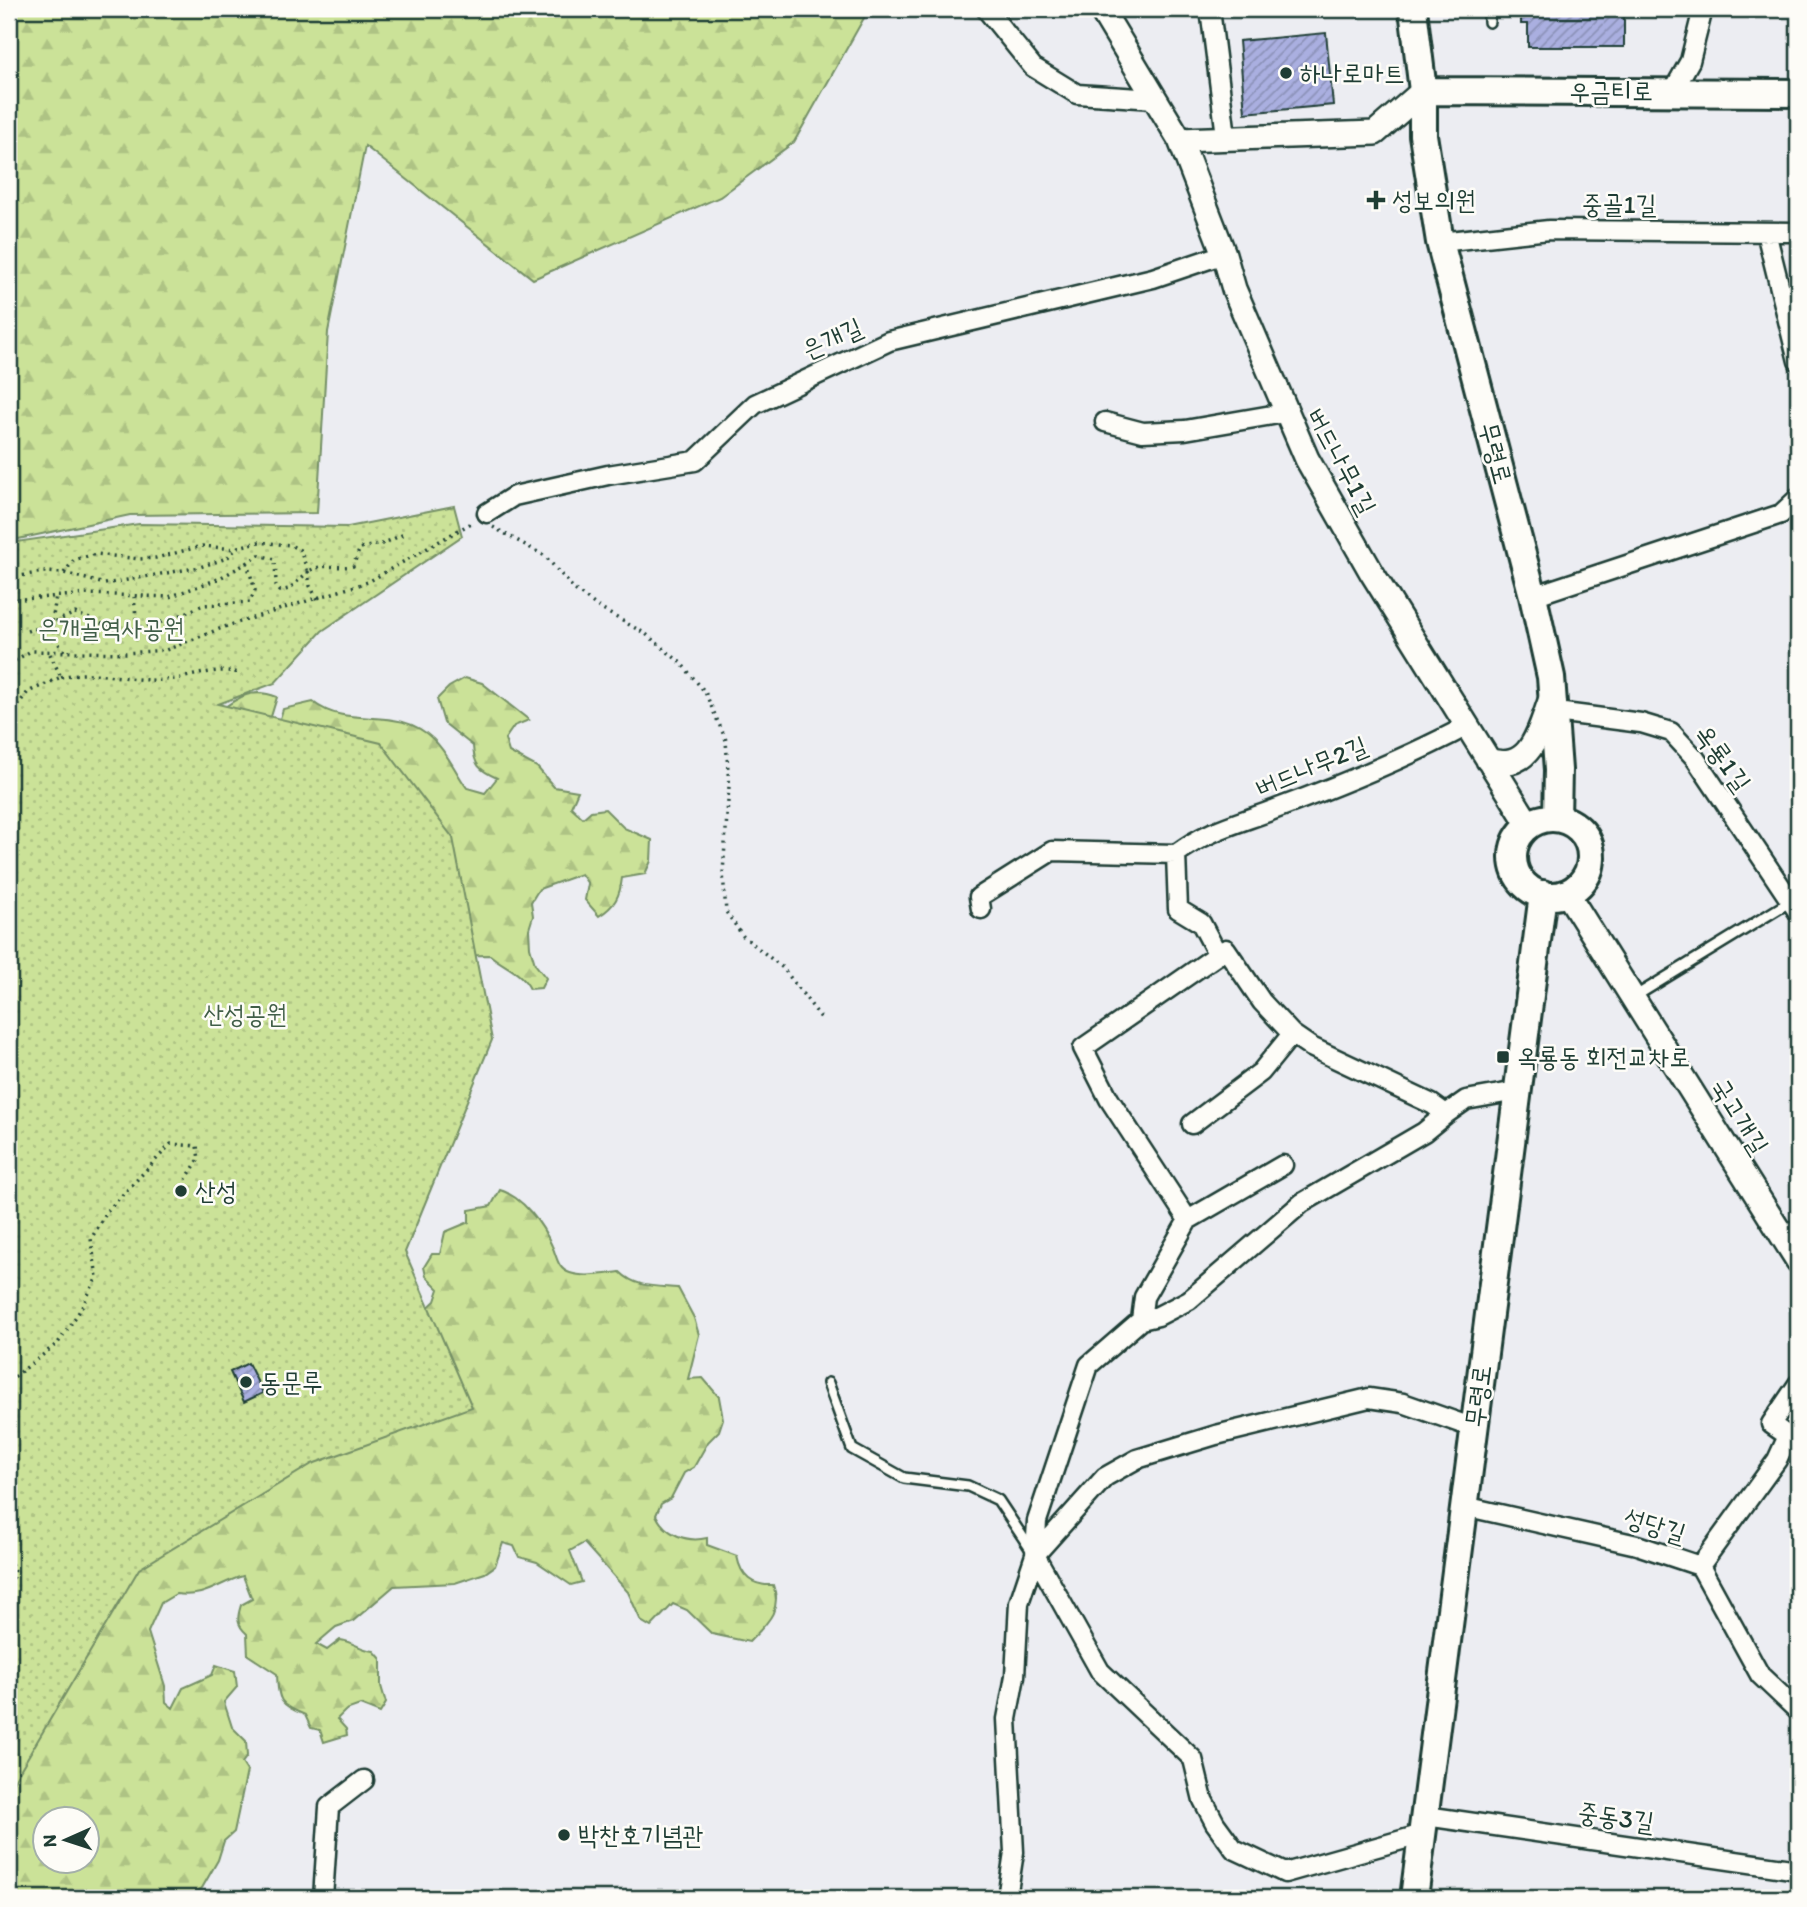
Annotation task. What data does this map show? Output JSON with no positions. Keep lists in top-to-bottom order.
{
  "streets": {
    "main road": ["우금티로", "무령로"],
    "street": [
      "중골1길",
      "은개길",
      "버드나무1길",
      "옥룡1길",
      "버드나무2길",
      "국고개길",
      "성당길",
      "중동3길"
    ]
  },
  "crossings": [
    ["우금티로", "무령로"],
    ["중골1길", "무령로"],
    ["은개길", "버드나무1길"],
    ["무령로", "버드나무1길"],
    ["무령로", "옥룡1길"],
    ["무령로", "국고개길"],
    ["무령로", "성당길"],
    ["무령로", "중동3길"],
    ["버드나무1길", "버드나무2길"],
    ["버드나무1길", "국고개길"]
  ],
  "parks": ["은개골역사공원", "산성공원"],
  "places": {
    "other": [
      "하나로마트",
      "산성",
      "동문루",
      "박찬호기념관"
    ],
    "health": ["성보의원"],
    "transit": ["옥룡동 회전교차로"]
  },
  "north": "left"
}
